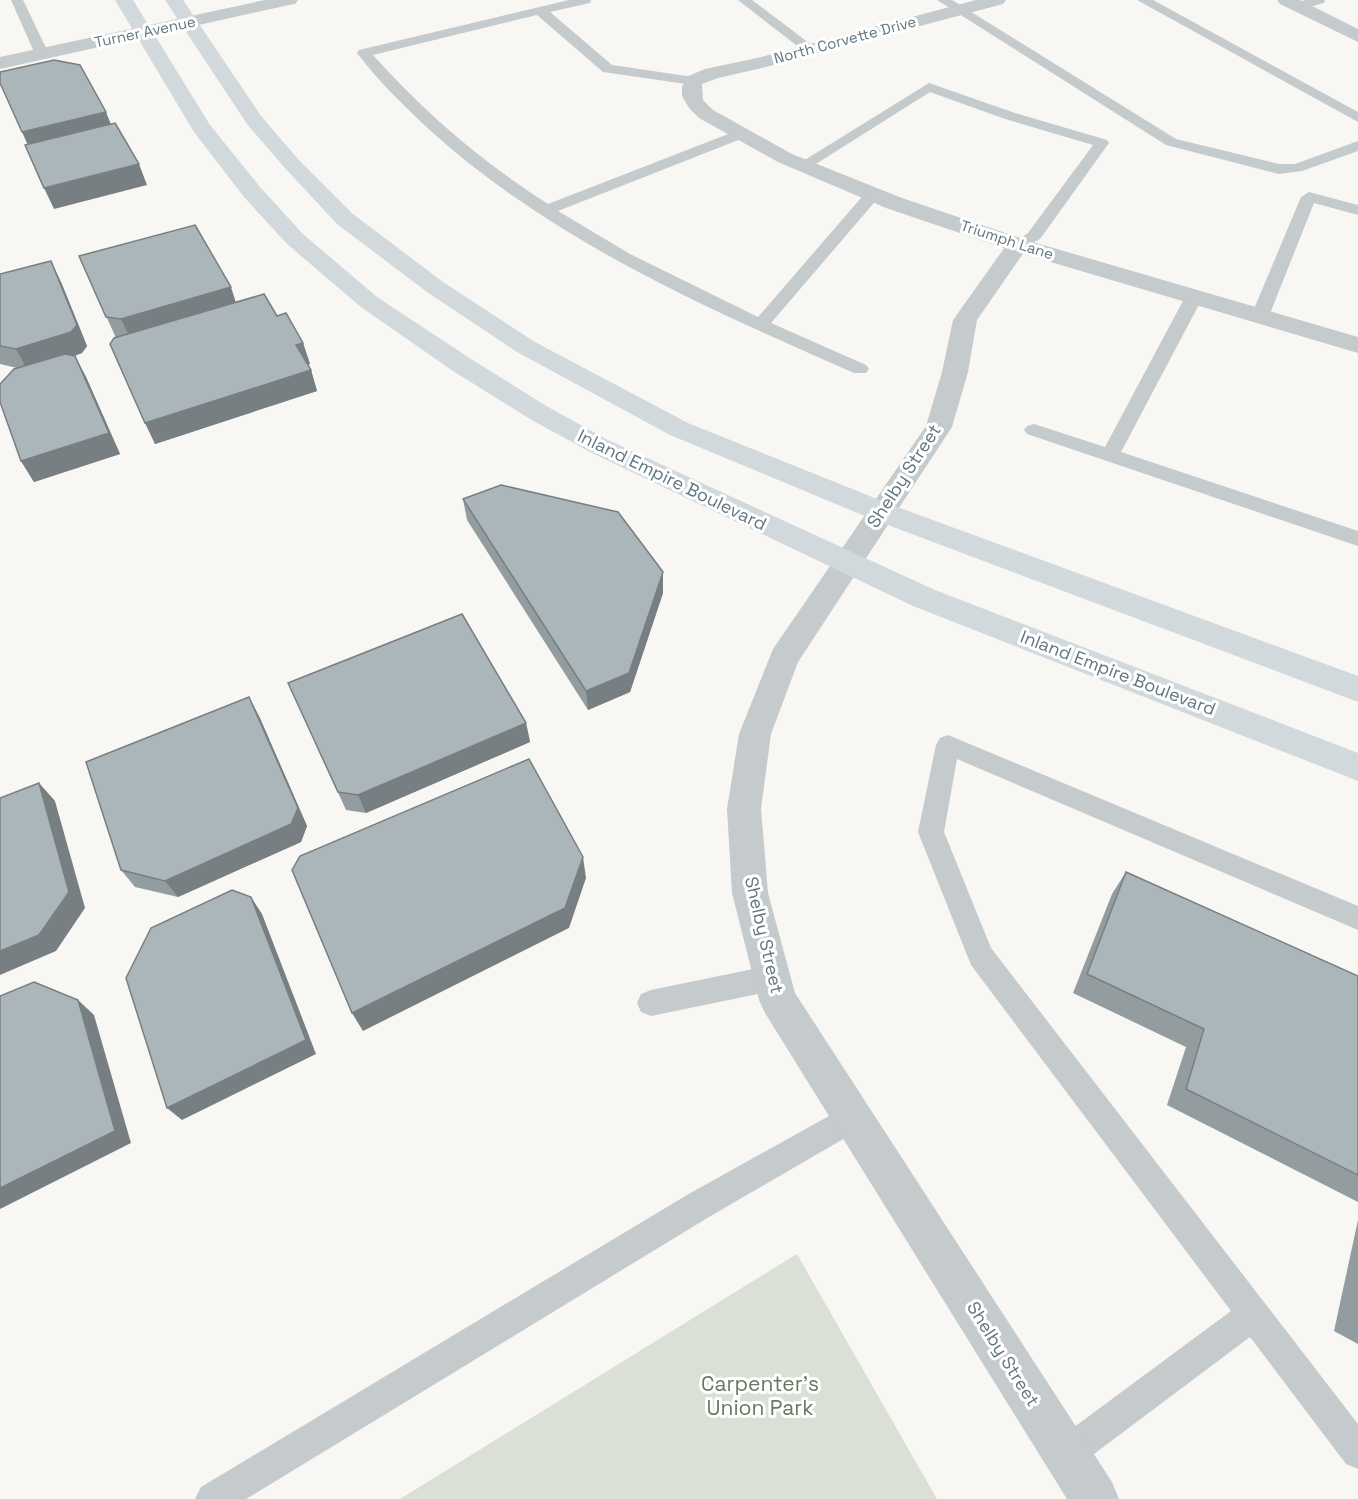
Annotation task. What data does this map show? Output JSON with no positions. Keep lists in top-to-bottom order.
{
  "streets": {
    "main road": ["Inland Empire Boulevard"],
    "street": [
      "Turner Avenue",
      "North Corvette Drive",
      "Triumph Lane",
      "Shelby Street"
    ]
  },
  "crossings": [
    ["Turner Avenue", "Inland Empire Boulevard"],
    ["North Corvette Drive", "Triumph Lane"],
    ["Triumph Lane", "Shelby Street"],
    ["Shelby Street", "Inland Empire Boulevard"]
  ],
  "parks": ["Carpenter's Union Park"]
}
